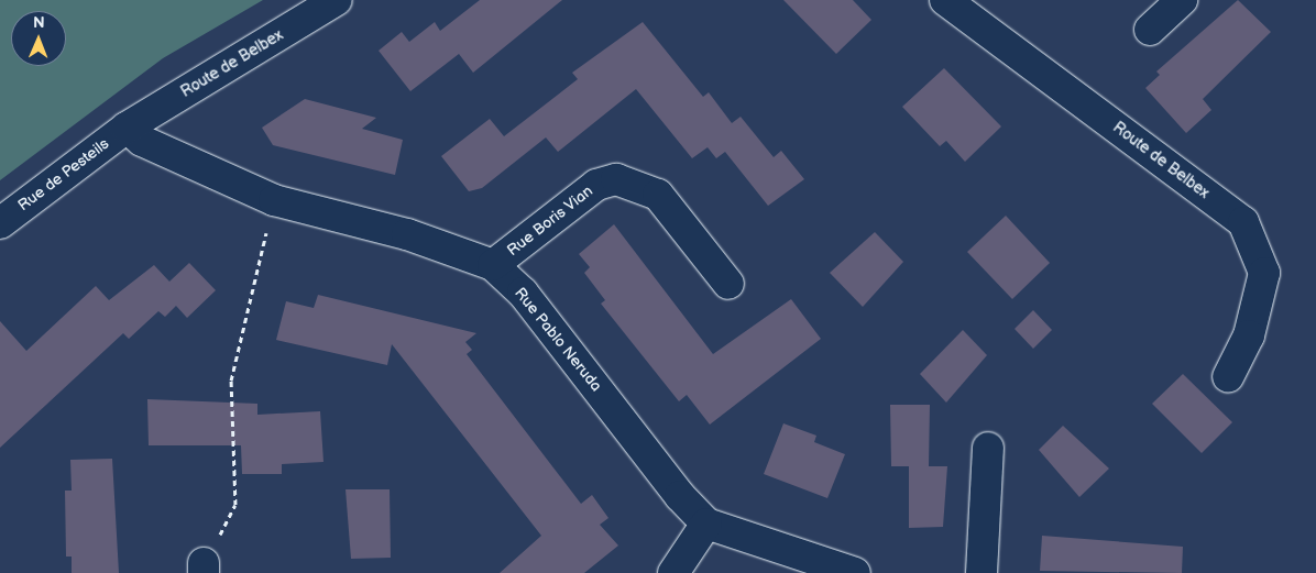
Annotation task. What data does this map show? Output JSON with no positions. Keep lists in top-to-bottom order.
{
  "streets": {
    "street": [
      "Route de Belbex",
      "Rue de Pesteils",
      "Rue Boris Vian",
      "Rue Pablo Neruda"
    ]
  },
  "crossings": [
    ["Route de Belbex", "Rue de Pesteils"],
    ["Route de Belbex", "Rue Pablo Neruda"],
    ["Rue de Pesteils", "Rue Pablo Neruda"],
    ["Rue Boris Vian", "Rue Pablo Neruda"]
  ],
  "north": "top"
}
